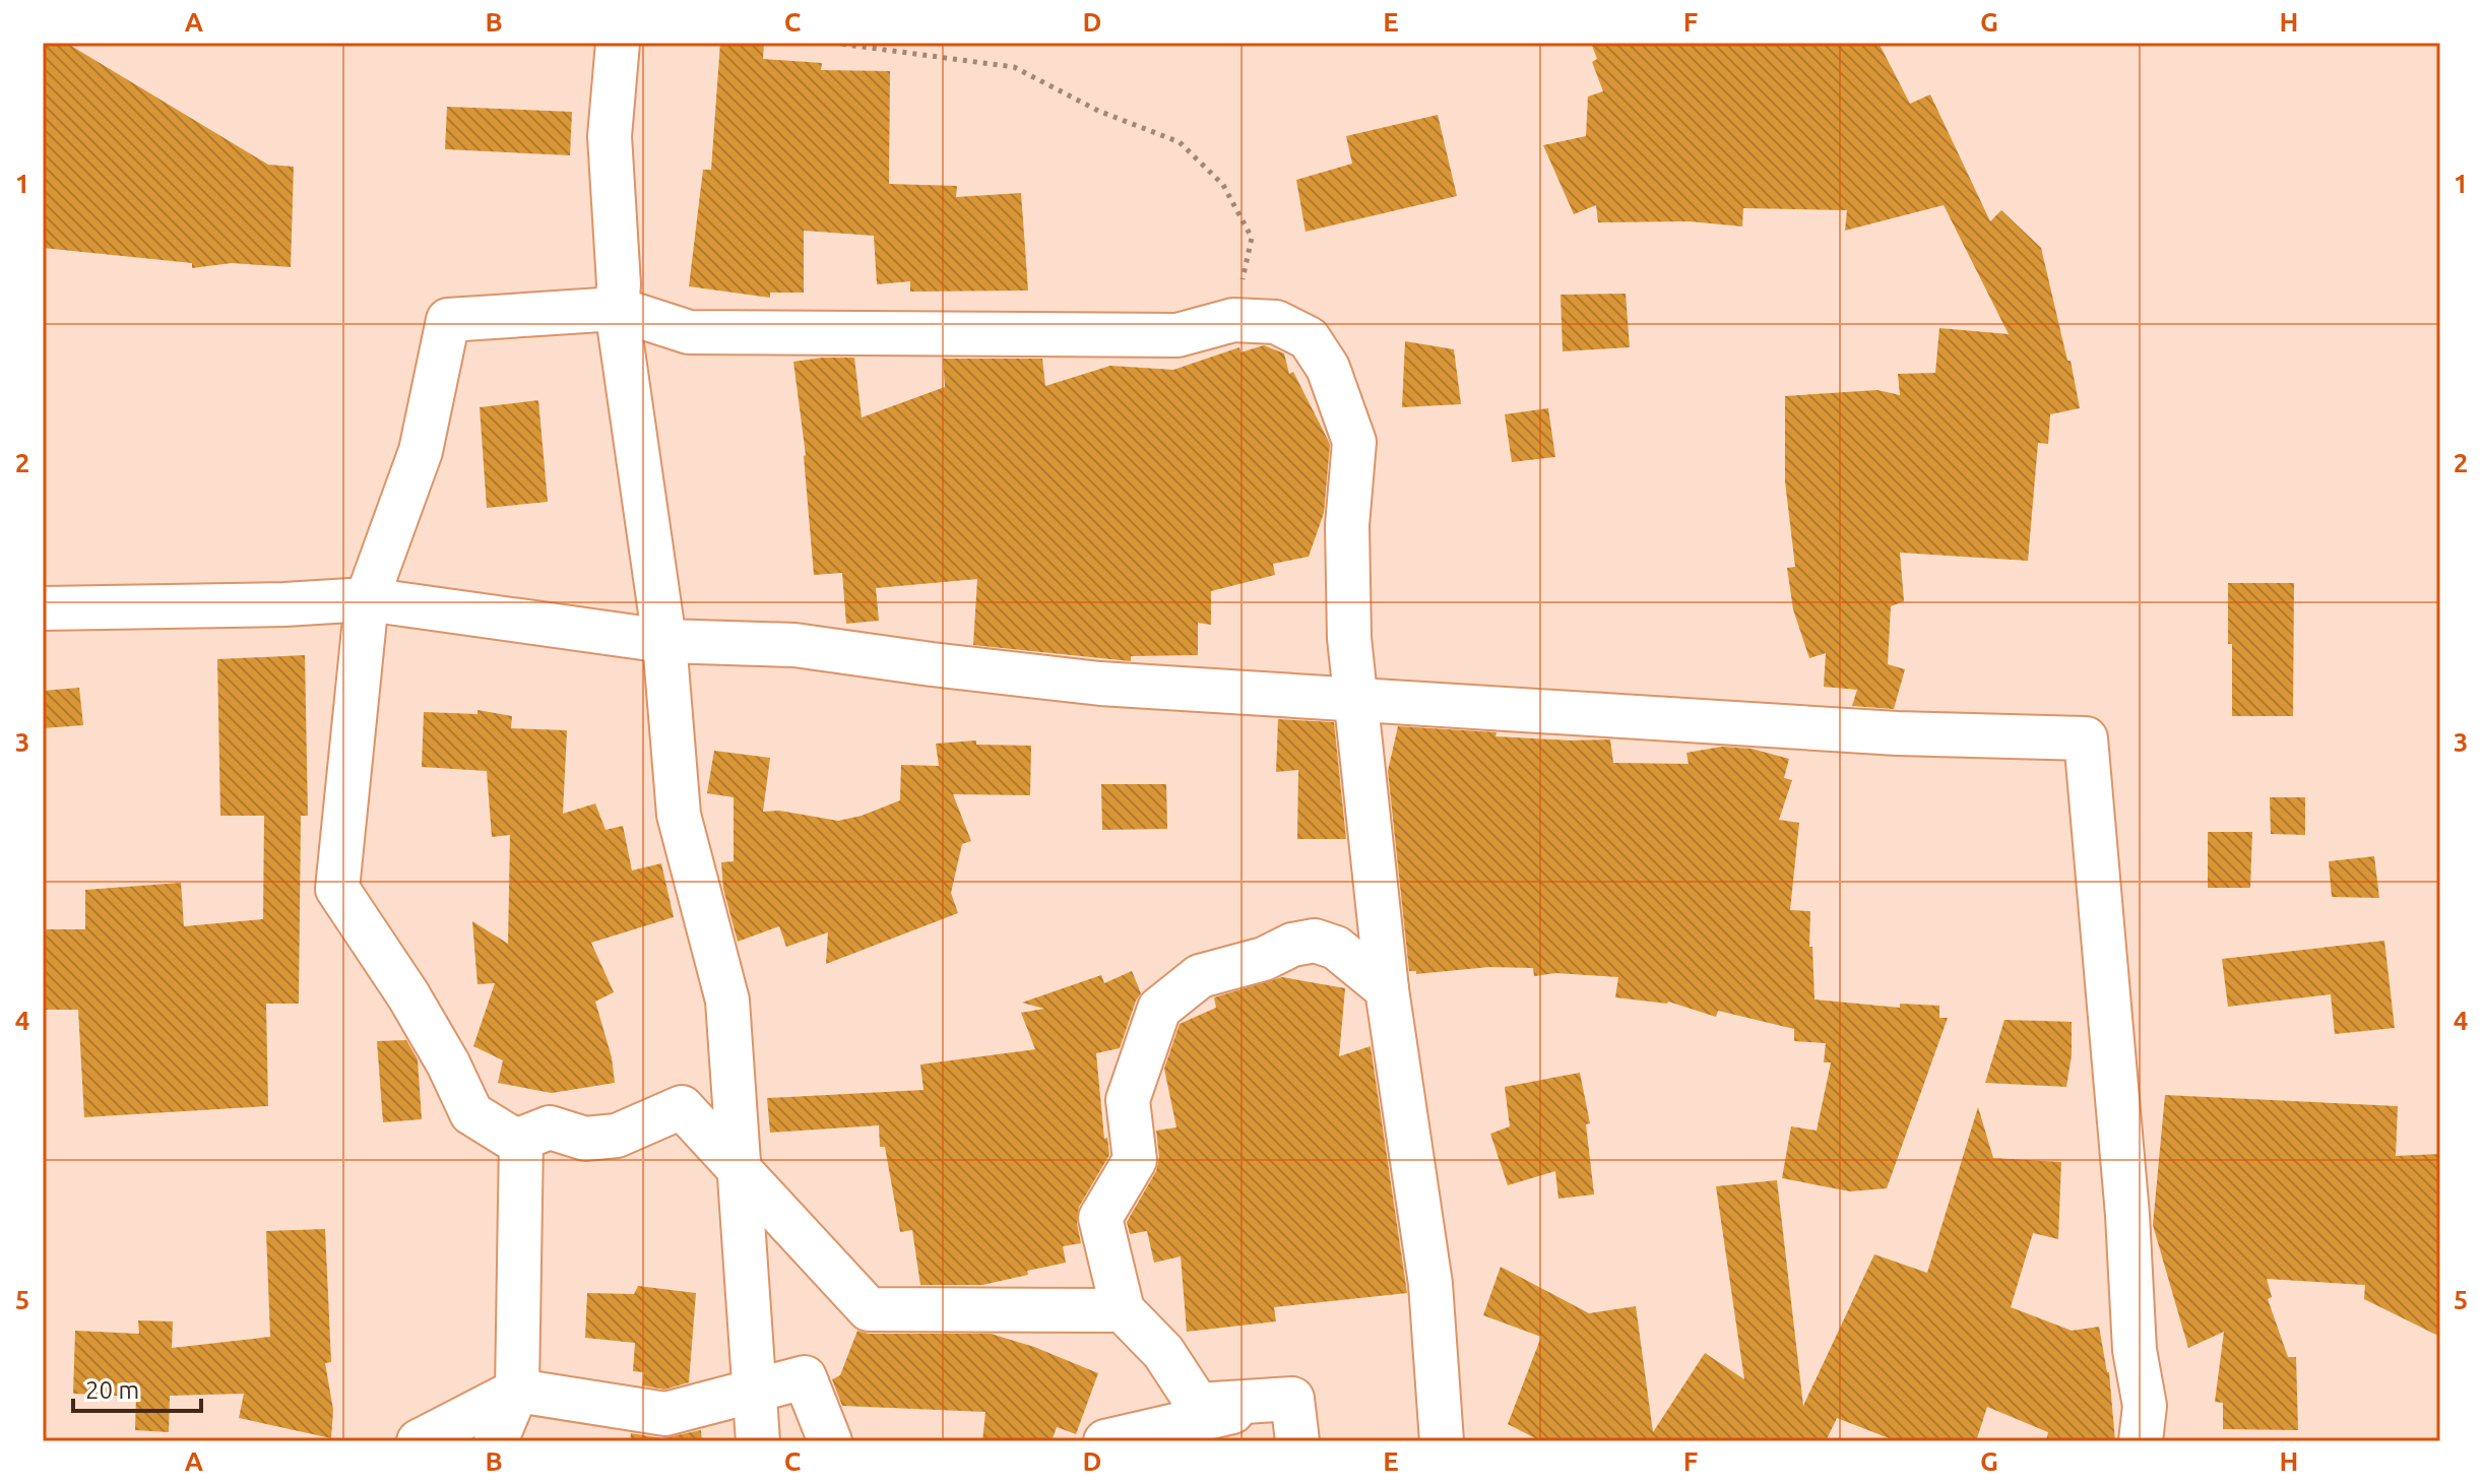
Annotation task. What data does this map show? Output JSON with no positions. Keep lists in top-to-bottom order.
{
  "scale_bar": "20 m",
  "grid": {
    "columns": [
      "A",
      "B",
      "C",
      "D",
      "E",
      "F",
      "G",
      "H"
    ],
    "rows": [
      "1",
      "2",
      "3",
      "4",
      "5"
    ]
  }
}
